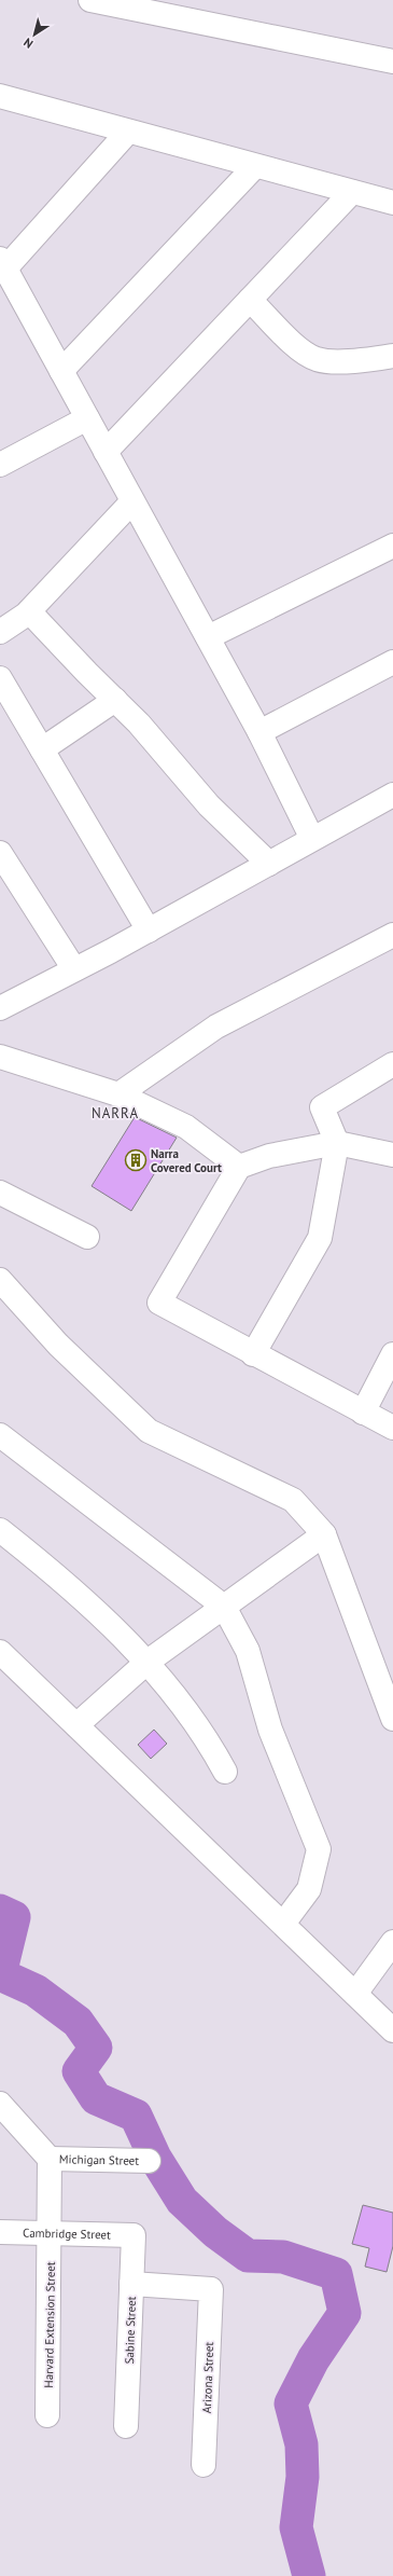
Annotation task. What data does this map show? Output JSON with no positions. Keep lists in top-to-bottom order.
{
  "streets": {
    "street": [
      "Michigan Street",
      "Cambridge Street",
      "Harvard Extension Street",
      "Sabine Street",
      "Arizona Street"
    ]
  },
  "crossings": [
    ["Michigan Street", "Harvard Extension Street"],
    ["Cambridge Street", "Harvard Extension Street"],
    ["Cambridge Street", "Sabine Street"],
    ["Sabine Street", "Arizona Street"]
  ],
  "districts": ["NARRA"],
  "places": {
    "building": ["Narra Covered Court"]
  },
  "north": "bottom left"
}
